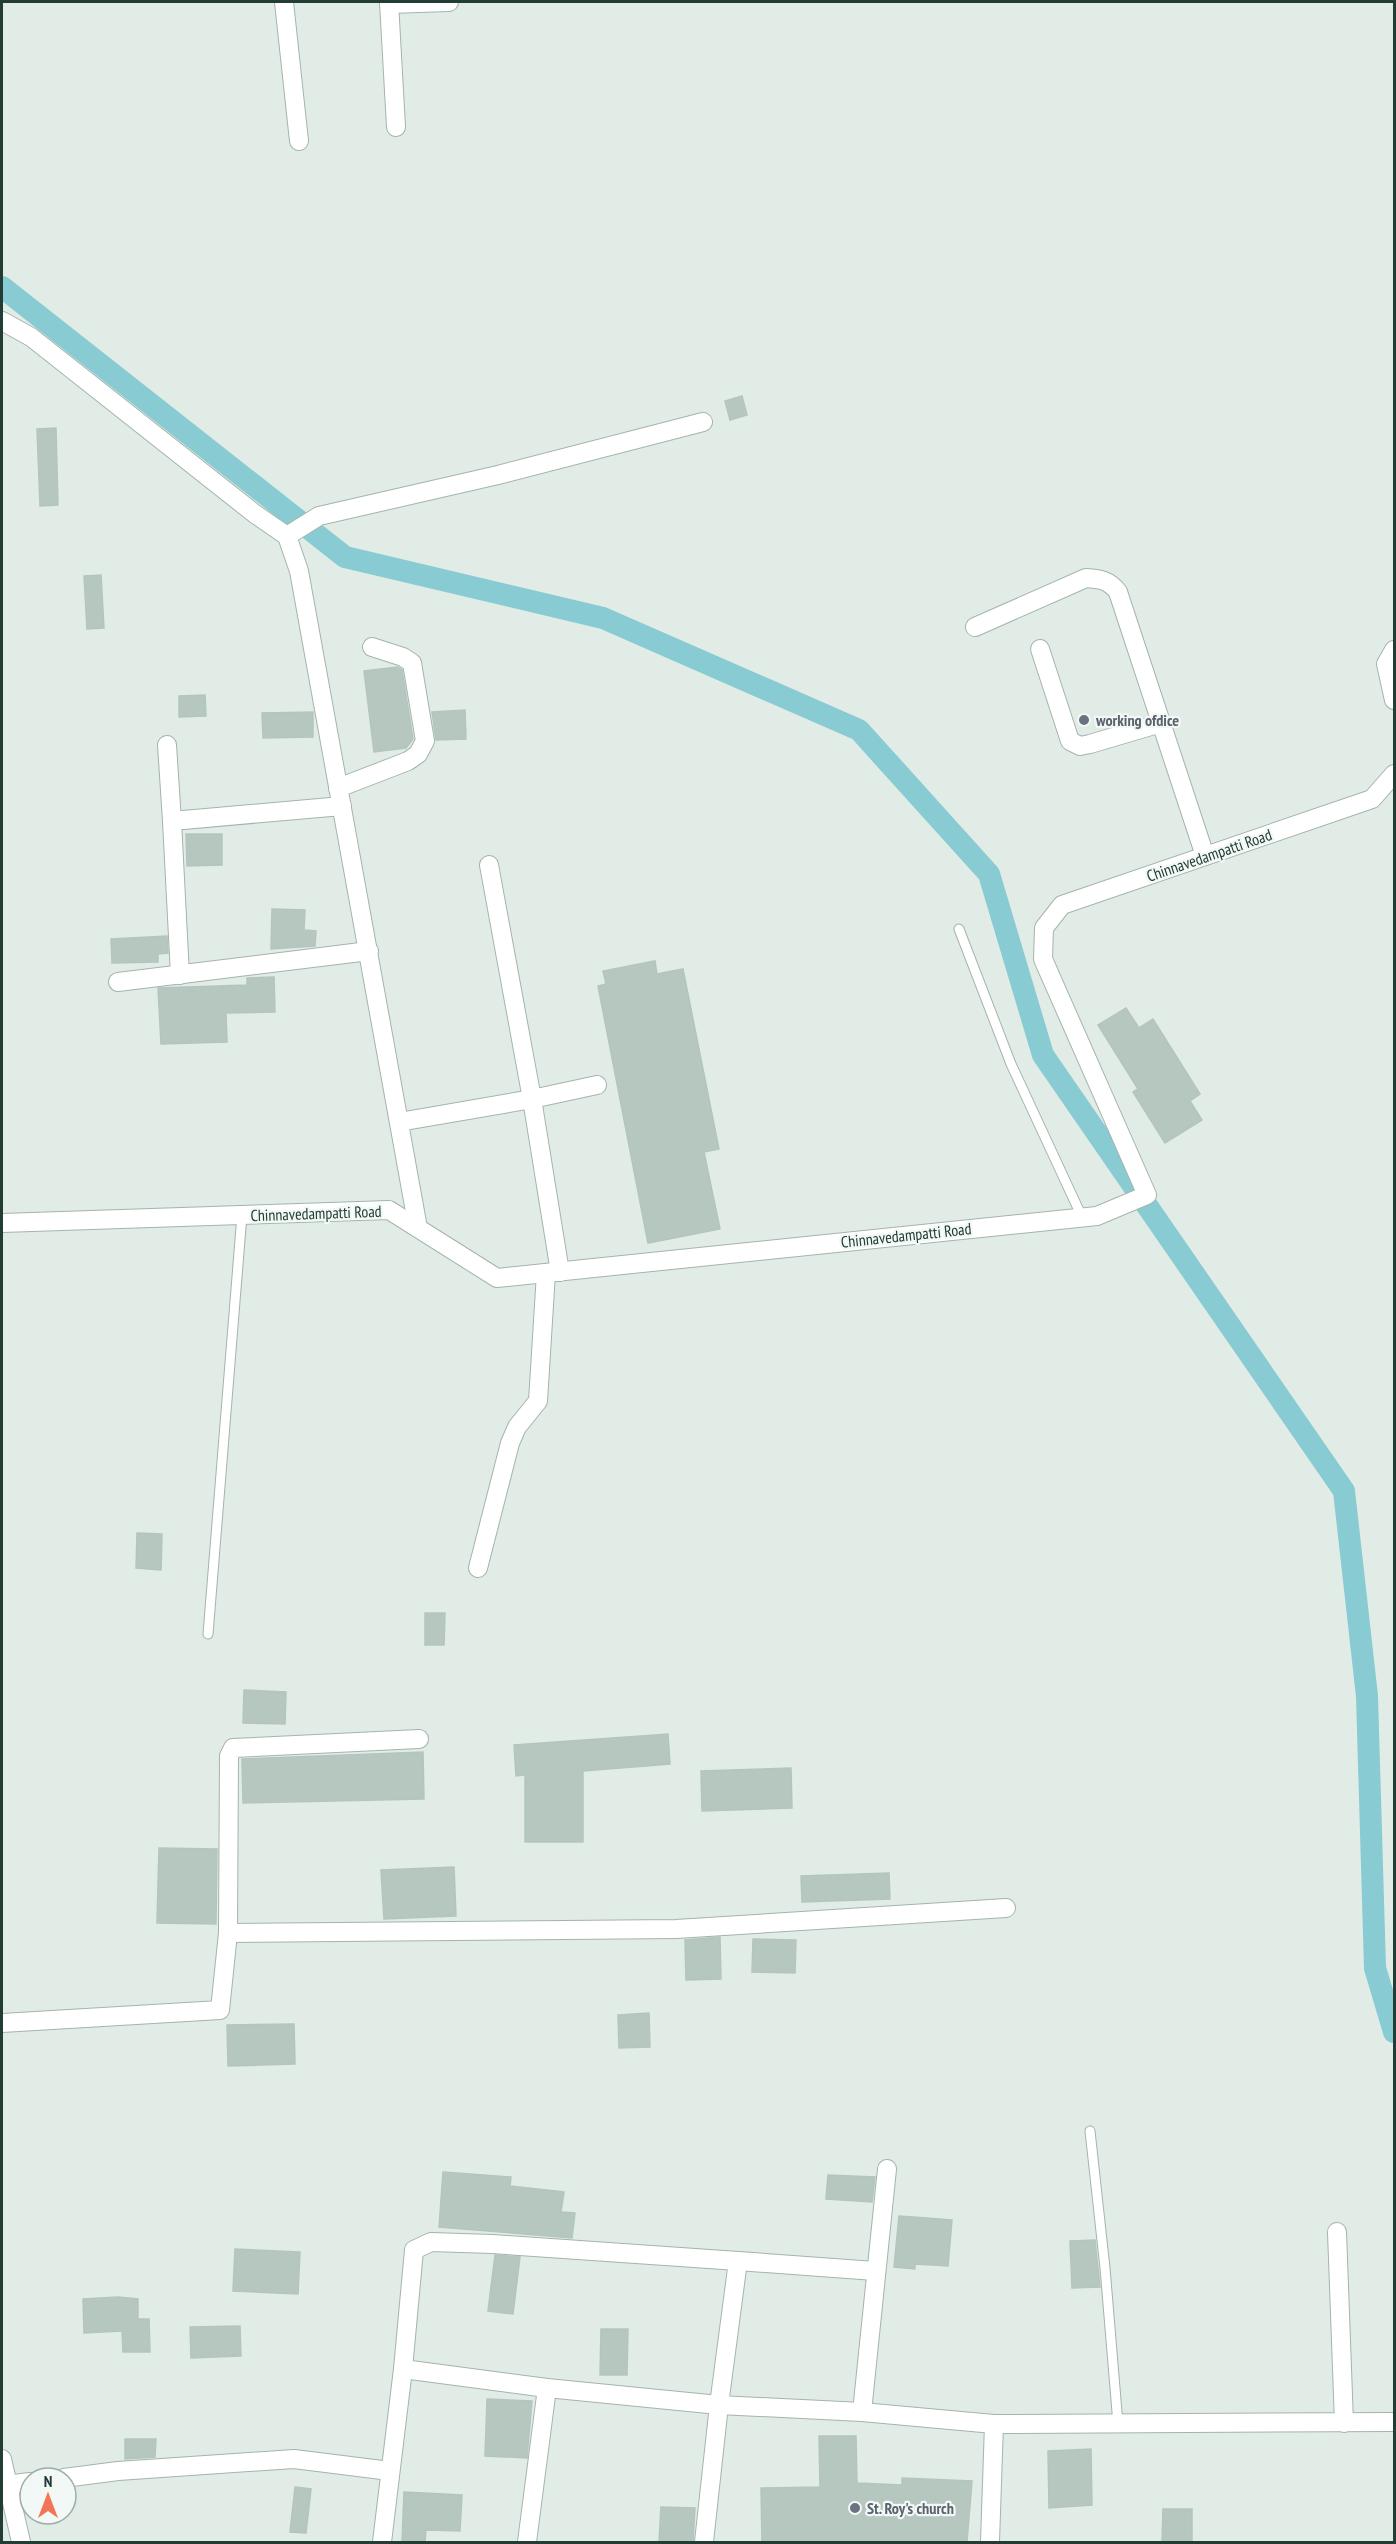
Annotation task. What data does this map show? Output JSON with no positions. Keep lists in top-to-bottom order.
{
  "streets": {
    "street": ["Chinnavedampatti Road"]
  },
  "places": ["working ofdice", "St. Roy's church"],
  "north": "top"
}
